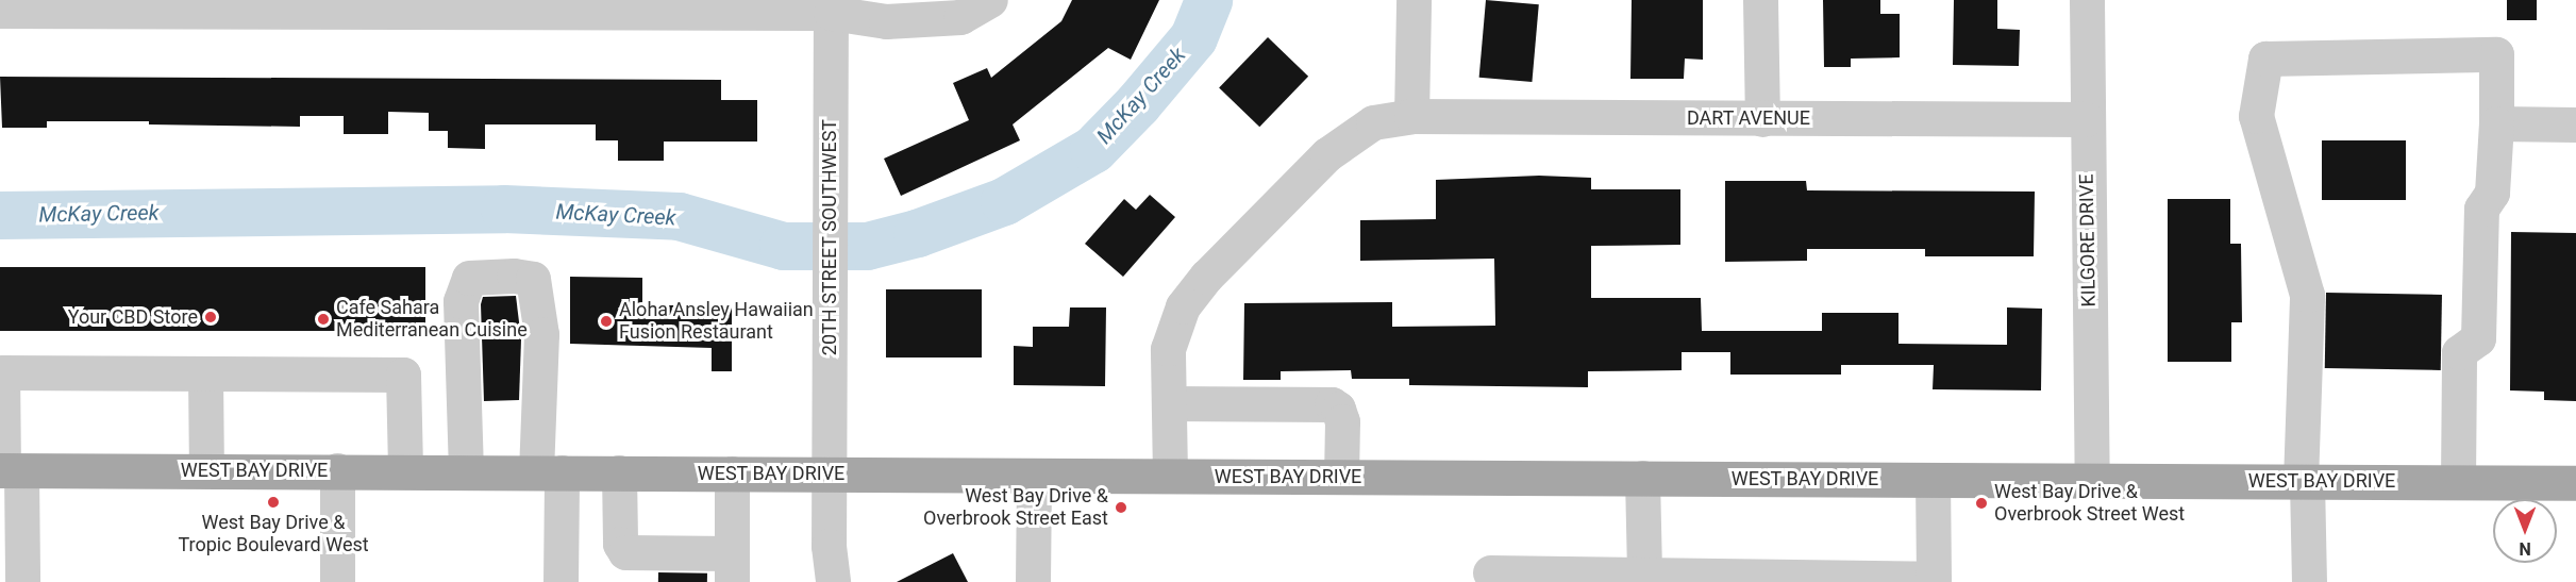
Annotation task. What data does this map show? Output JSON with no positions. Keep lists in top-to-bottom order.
{
  "streets": {
    "main road": ["WEST BAY DRIVE"],
    "street": ["DART AVENUE", "20TH STREET SOUTHWEST", "KILGORE DRIVE"]
  },
  "crossings": [
    ["DART AVENUE", "KILGORE DRIVE"],
    ["DART AVENUE", "WEST BAY DRIVE"],
    ["20TH STREET SOUTHWEST", "WEST BAY DRIVE"],
    ["KILGORE DRIVE", "WEST BAY DRIVE"]
  ],
  "water": ["McKay Creek"],
  "places": [
    "Your CBD Store",
    "Cafe Sahara Mediterranean Cuisine",
    "Aloha Ansley Hawaiian Fusion Restaurant",
    "West Bay Drive & Tropic Boulevard West",
    "West Bay Drive & Overbrook Street West",
    "West Bay Drive & Overbrook Street East"
  ],
  "north": "bottom"
}
